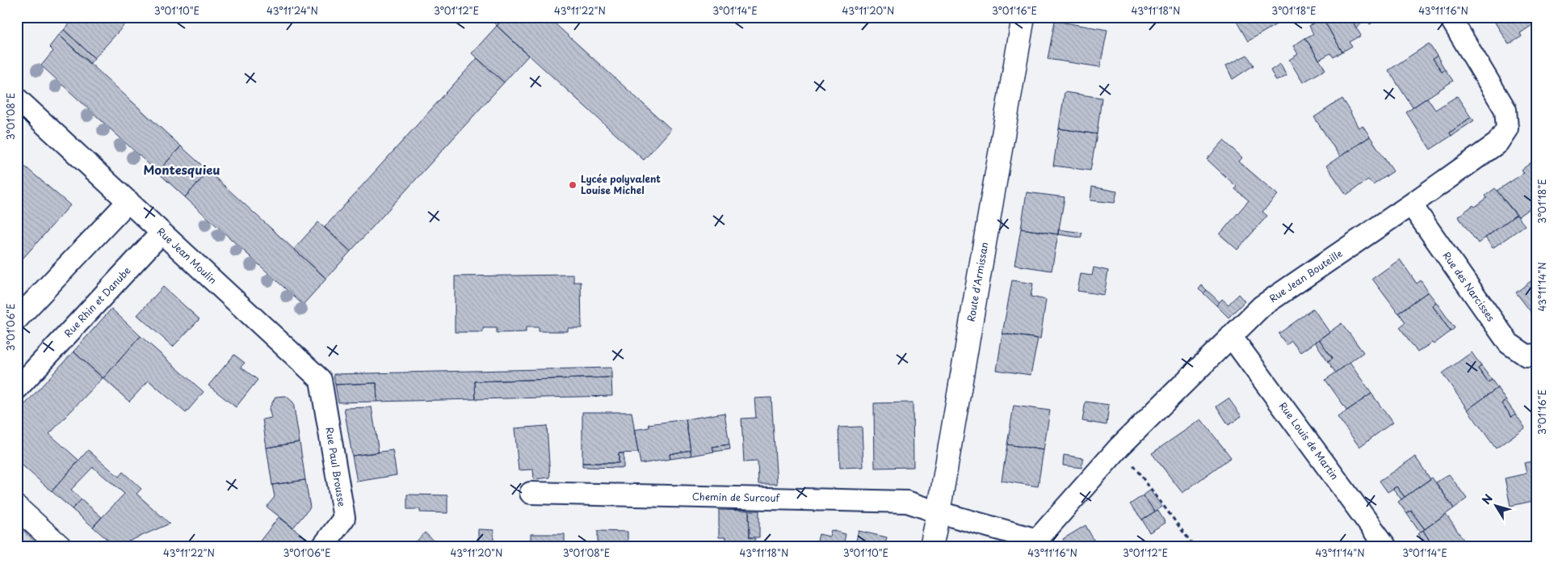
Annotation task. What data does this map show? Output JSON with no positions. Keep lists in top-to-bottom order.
{
  "streets": {
    "street": [
      "Rue Jean Moulin",
      "Rue Jean Bouteille",
      "Route d'Armissan",
      "Rue des Narcisses",
      "Rue Rhin et Danube",
      "Rue Louis de Martin",
      "Rue Paul Brousse",
      "Chemin de Surcouf"
    ]
  },
  "crossings": [
    ["Rue Jean Moulin", "Rue Rhin et Danube"],
    ["Rue Jean Moulin", "Rue Paul Brousse"],
    ["Rue Jean Bouteille", "Rue des Narcisses"],
    ["Rue Jean Bouteille", "Rue Louis de Martin"],
    ["Rue Jean Bouteille", "Chemin de Surcouf"],
    ["Route d'Armissan", "Chemin de Surcouf"]
  ],
  "districts": ["Montesquieu"],
  "places": ["Lycée polyvalent Louise Michel"],
  "north": "top left",
  "coordinates": [
    "3°01'10\"E",
    "43°11'24\"N",
    "3°01'12\"E",
    "43°11'22\"N",
    "3°01'14\"E",
    "43°11'20\"N",
    "3°01'16\"E",
    "43°11'18\"N",
    "3°01'18\"E",
    "43°11'16\"N",
    "3°01'08\"E",
    "43°11'14\"N",
    "3°01'06\"E"
  ]
}
